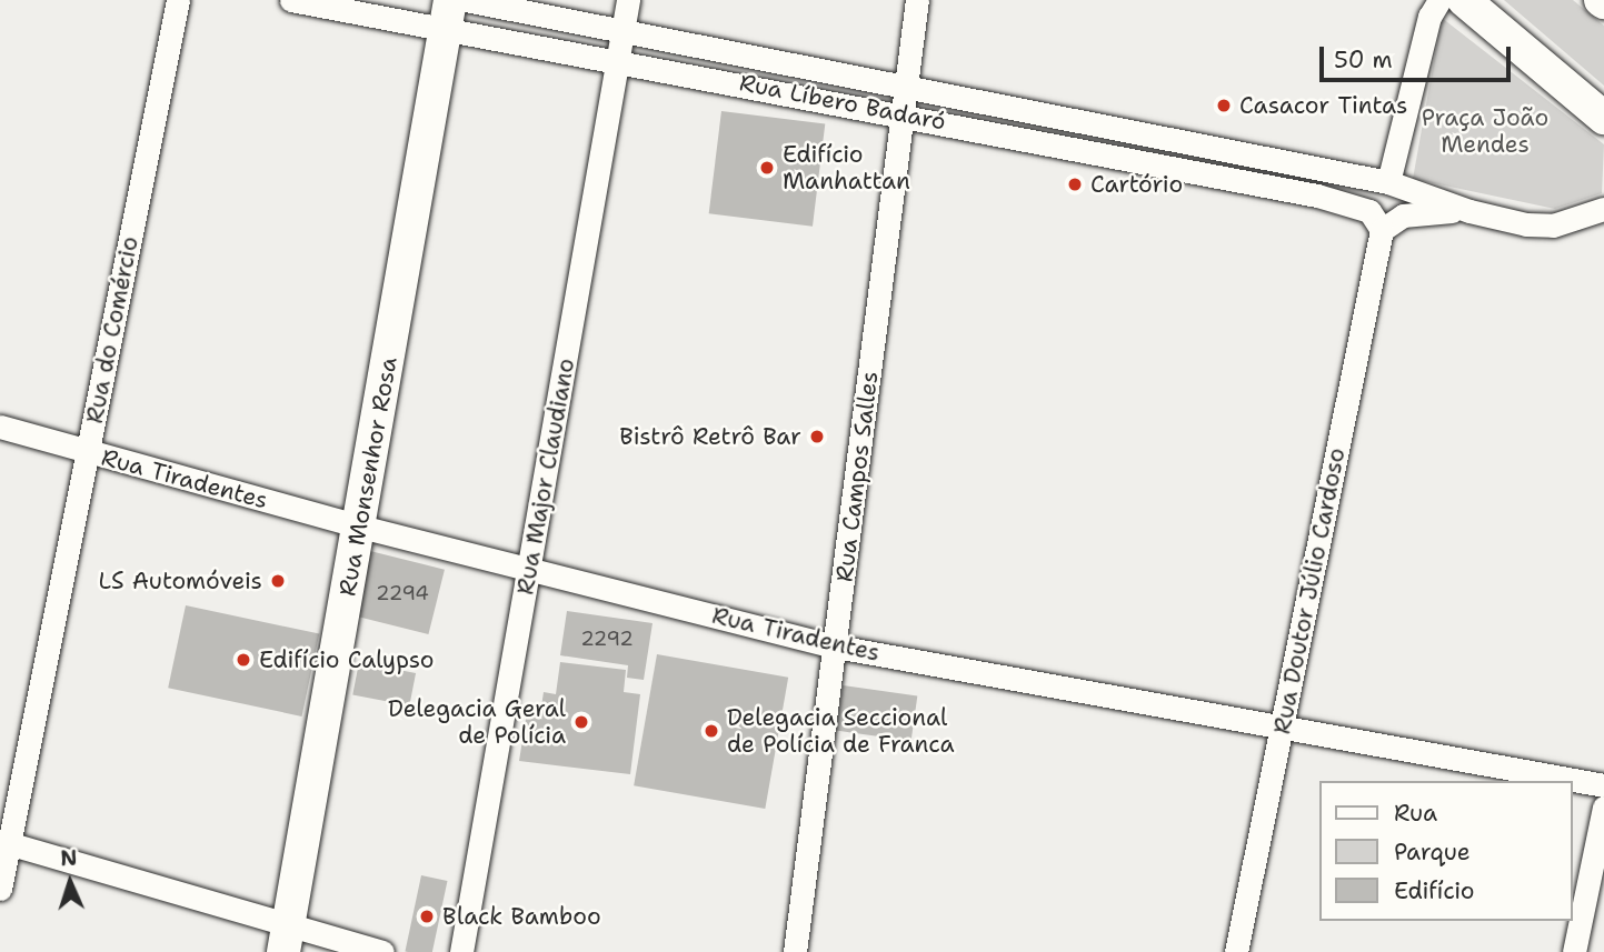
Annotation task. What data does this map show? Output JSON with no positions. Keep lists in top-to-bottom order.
{
  "streets": {
    "street": [
      "Rua Líbero Badaró",
      "Rua do Comércio",
      "Rua Monsenhor Rosa",
      "Rua Major Claudiano",
      "Rua Campos Salles",
      "Rua Tiradentes",
      "Rua Doutor Júlio Cardoso"
    ]
  },
  "crossings": [
    ["Rua Líbero Badaró", "Rua Monsenhor Rosa"],
    ["Rua Líbero Badaró", "Rua Major Claudiano"],
    ["Rua Líbero Badaró", "Rua Campos Salles"],
    ["Rua Líbero Badaró", "Rua Doutor Júlio Cardoso"],
    ["Rua do Comércio", "Rua Tiradentes"],
    ["Rua Monsenhor Rosa", "Rua Tiradentes"],
    ["Rua Major Claudiano", "Rua Tiradentes"],
    ["Rua Campos Salles", "Rua Tiradentes"],
    ["Rua Tiradentes", "Rua Doutor Júlio Cardoso"]
  ],
  "parks": ["Praça João Mendes"],
  "places": [
    "Casacor Tintas",
    "Edifício Manhattan",
    "Cartório",
    "Bistrô Retrô Bar",
    "LS Automóveis",
    "Edifício Calypso",
    "Delegacia Geral de Polícia",
    "Delegacia Seccional de Polícia de Franca",
    "Black Bamboo"
  ],
  "house_numbers": ["2294", "2292"],
  "legend": ["Rua", "Parque", "Edifício"],
  "scale_bar": "50 m",
  "north": "top"
}
